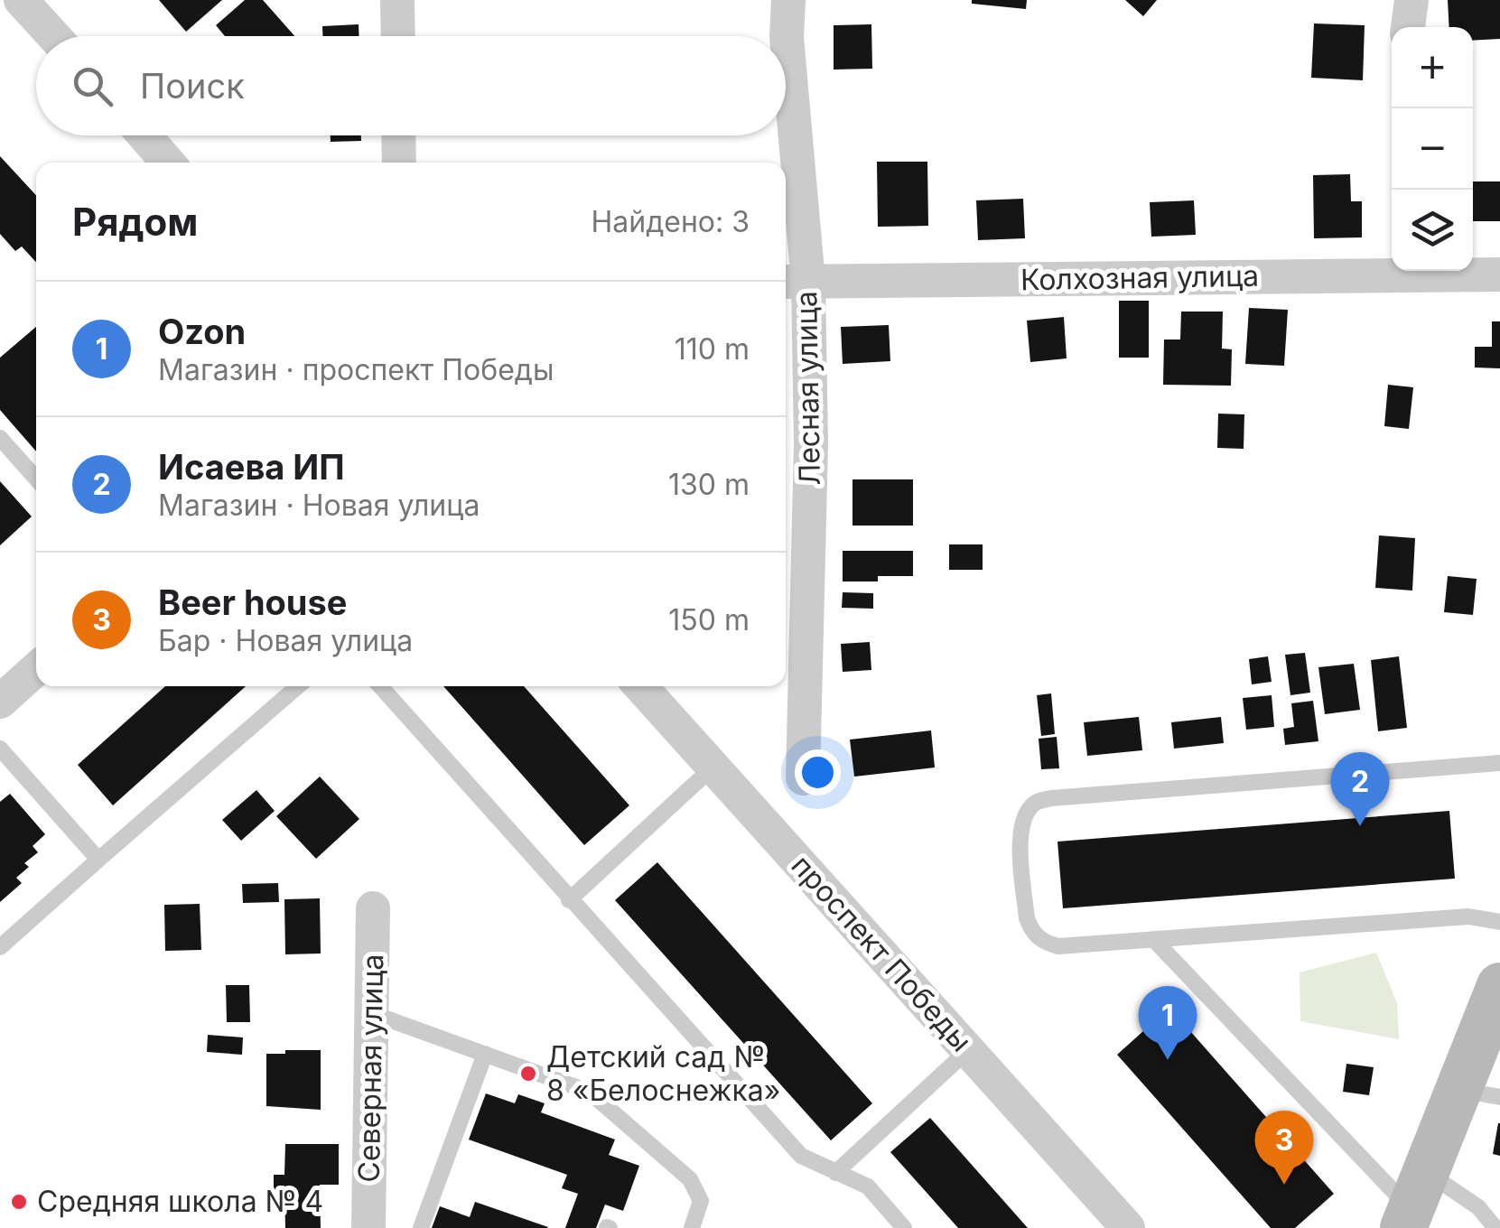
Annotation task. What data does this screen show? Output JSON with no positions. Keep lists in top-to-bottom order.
{
  "streets": {
    "street": [
      "Колхозная улица",
      "Лесная улица",
      "проспект Победы",
      "Северная улица"
    ]
  },
  "crossings": [
    ["Колхозная улица", "Лесная улица"]
  ],
  "places": ["Детский сад № 8 «Белоснежка»", "Средняя школа № 4"],
  "page": {
    "map_buttons": ["+", "−"],
    "search": "Поиск",
    "heading": ["Рядом", "Найдено: 3"],
    "list": [
      {
        "mark": "1",
        "name": "Ozon",
        "note": "Магазин · проспект Победы",
        "value": "110 m"
      },
      {
        "mark": "2",
        "name": "Исаева ИП",
        "note": "Магазин · Новая улица",
        "value": "130 m"
      },
      {
        "mark": "3",
        "name": "Beer house",
        "note": "Бар · Новая улица",
        "value": "150 m"
      }
    ],
    "pins": ["2", "1", "3"]
  }
}
